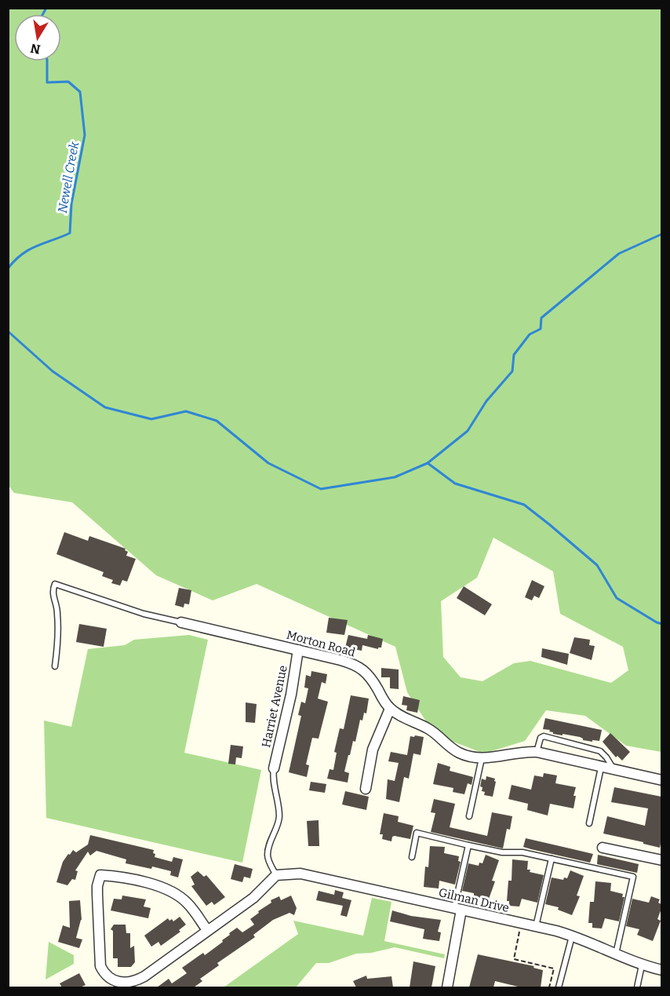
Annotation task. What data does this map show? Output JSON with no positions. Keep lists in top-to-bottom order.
{
  "streets": {
    "street": ["Morton Road", "Harriet Avenue", "Gilman Drive"]
  },
  "crossings": [
    ["Morton Road", "Harriet Avenue"]
  ],
  "water": ["Newell Creek"],
  "north": "bottom"
}
